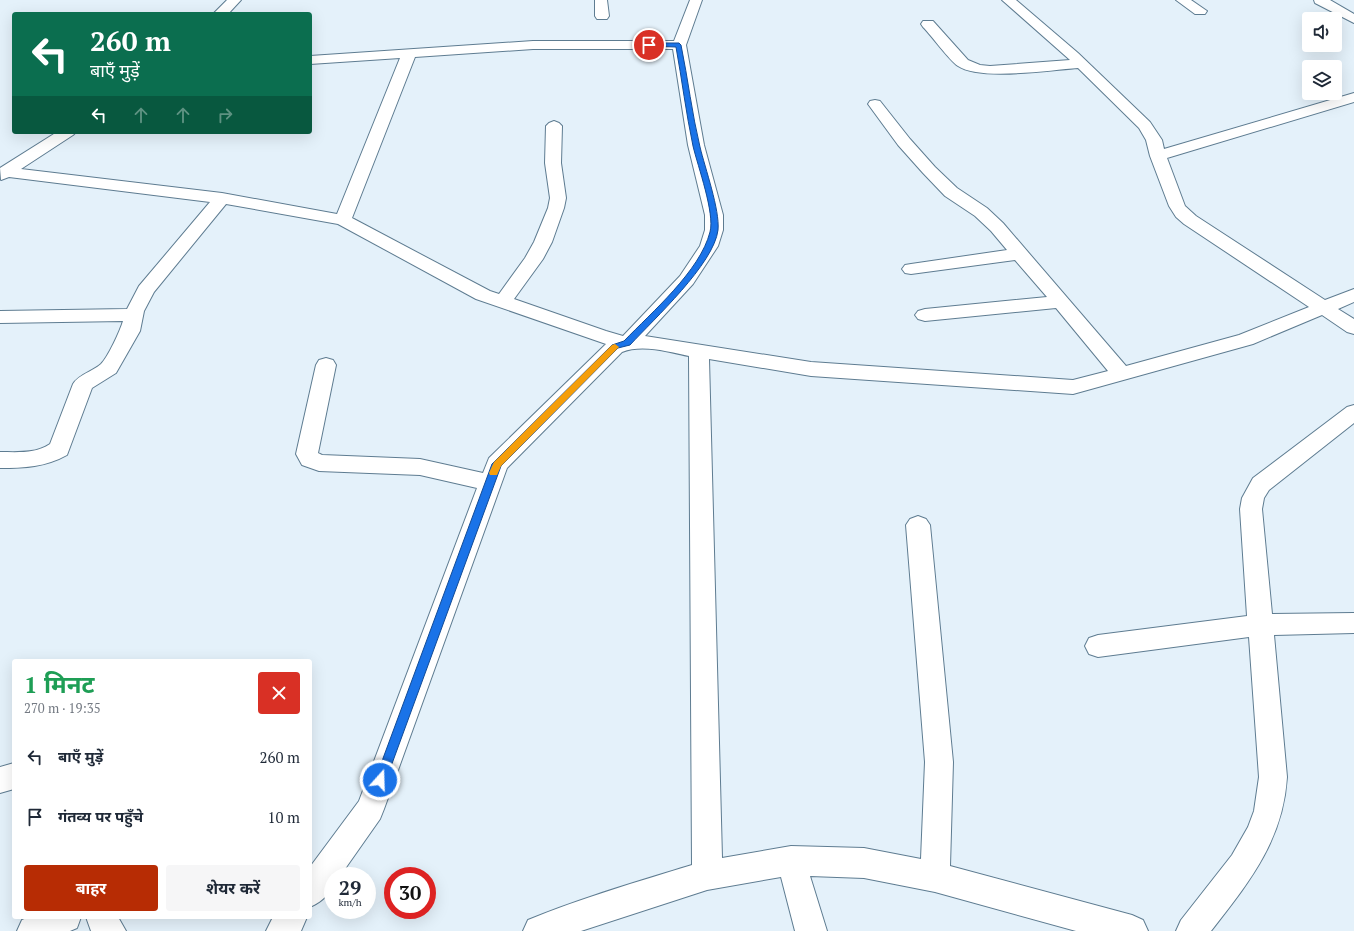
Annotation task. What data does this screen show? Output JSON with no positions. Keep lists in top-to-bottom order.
{
  "page": {
    "turn": ["260 m", "बाएँ मुड़ें"],
    "heading": ["1 मिनट", "270 m · 19:35"],
    "list": [
      {
        "name": "बाएँ मुड़ें",
        "value": "260 m"
      },
      {
        "name": "गंतव्य पर पहुँचे",
        "value": "10 m"
      }
    ],
    "buttons": ["बाहर", "शेयर करें"],
    "speed": "29 km/h",
    "limit": "30"
  }
}
